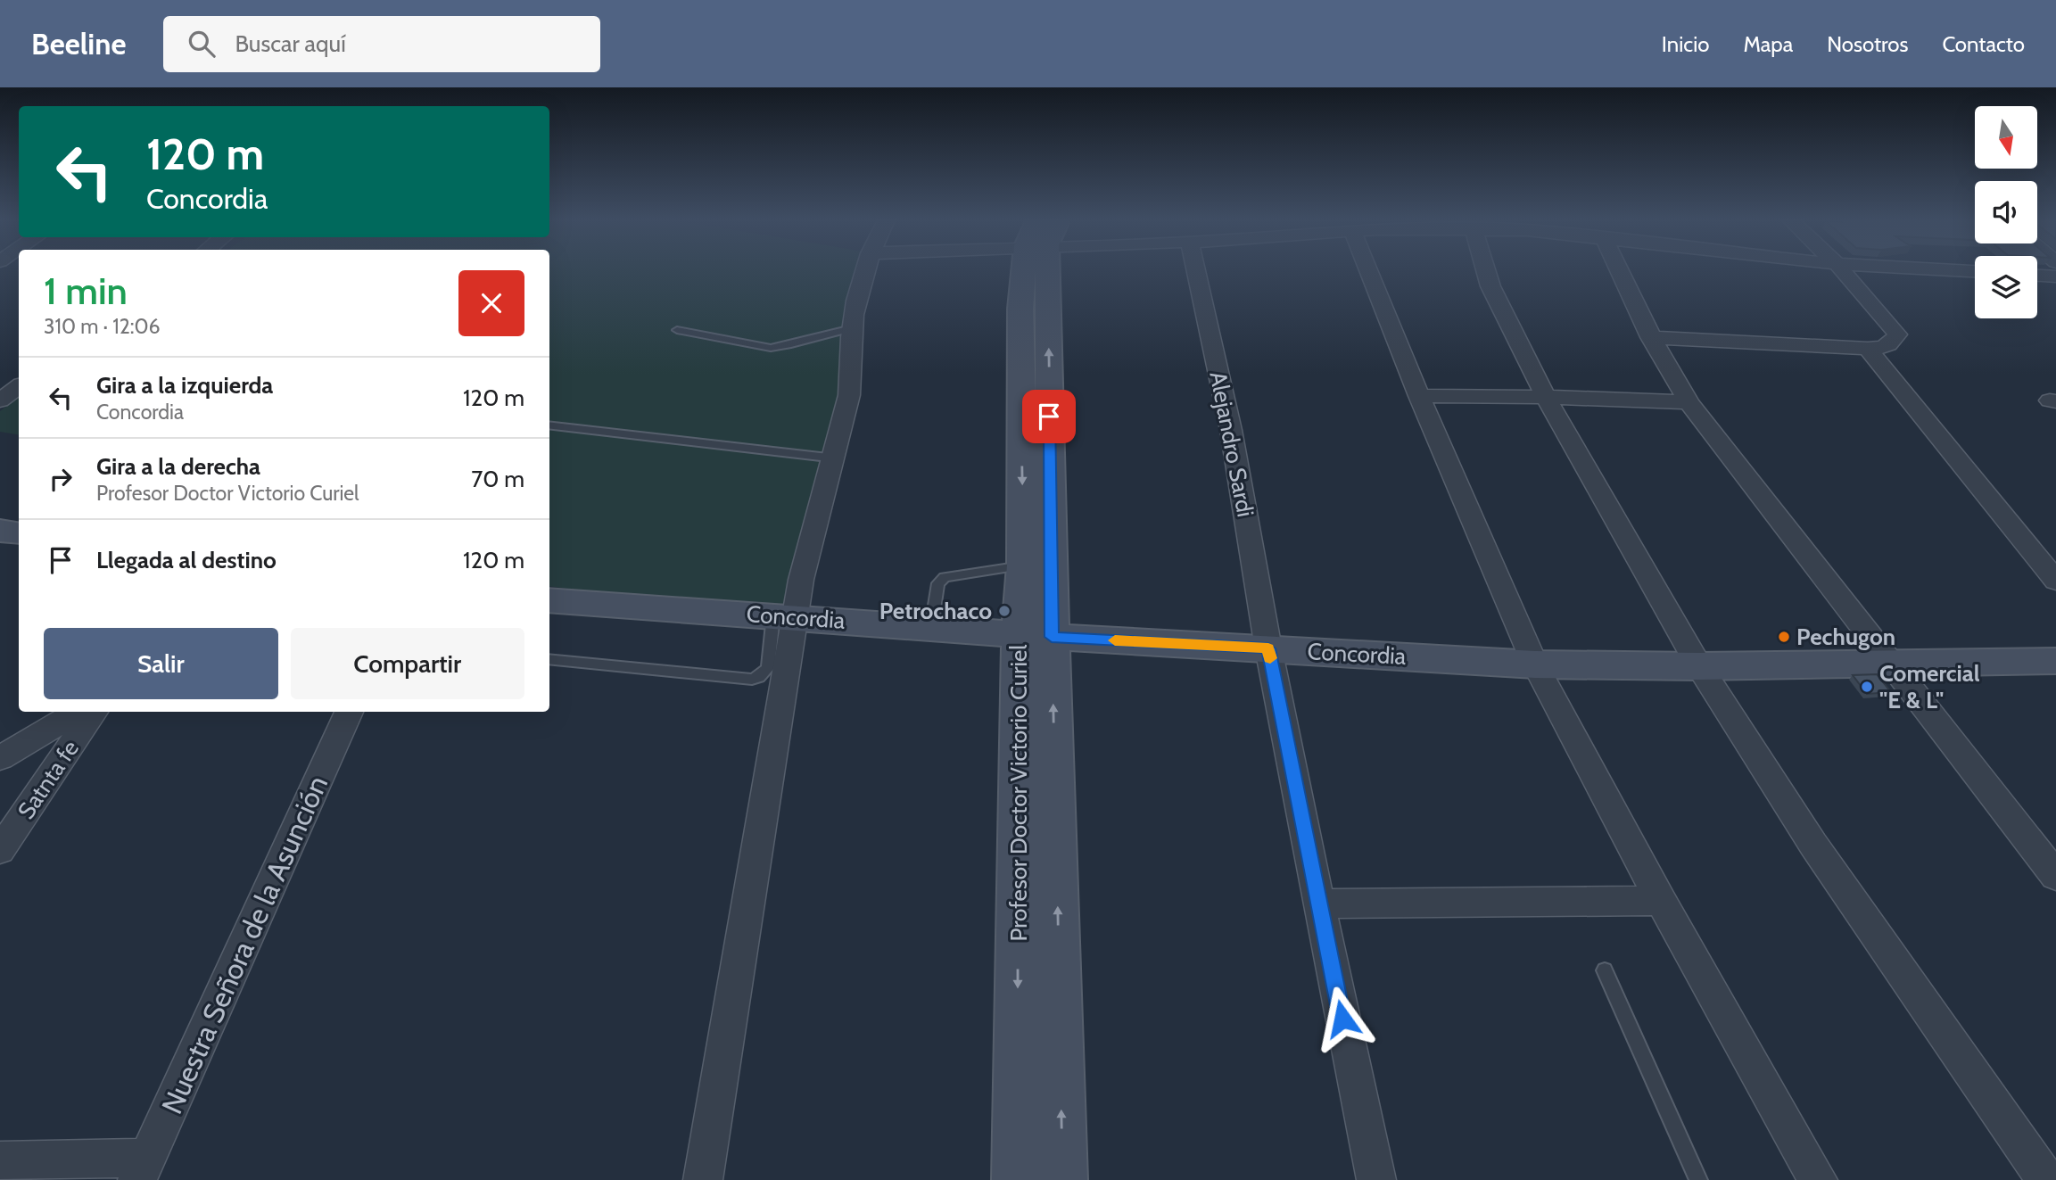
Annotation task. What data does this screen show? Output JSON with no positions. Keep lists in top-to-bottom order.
{
  "streets": {
    "main road": ["Concordia", "Profesor Doctor Victorio Curiel"],
    "street": ["Alejandro Sardi", "Satnta fe", "Nuestra Señora de la Asunción"]
  },
  "crossings": [
    ["Alejandro Sardi", "Concordia"],
    ["Concordia", "Profesor Doctor Victorio Curiel"]
  ],
  "places": ["Petrochaco", "Pechugon", "Comercial \"E & L\""],
  "north": "bottom",
  "page": {
    "header": "Beeline",
    "search": "Buscar aquí",
    "nav": [
      "Inicio",
      "Mapa",
      "Nosotros",
      "Contacto"
    ],
    "turn": ["120 m", "Concordia"],
    "heading": ["1 min", "310 m · 12:06"],
    "list": [
      {
        "name": "Gira a la izquierda",
        "note": "Concordia",
        "value": "120 m"
      },
      {
        "name": "Gira a la derecha",
        "note": "Profesor Doctor Victorio Curiel",
        "value": "70 m"
      },
      {
        "name": "Llegada al destino",
        "value": "120 m"
      }
    ],
    "buttons": ["Salir", "Compartir"]
  }
}
